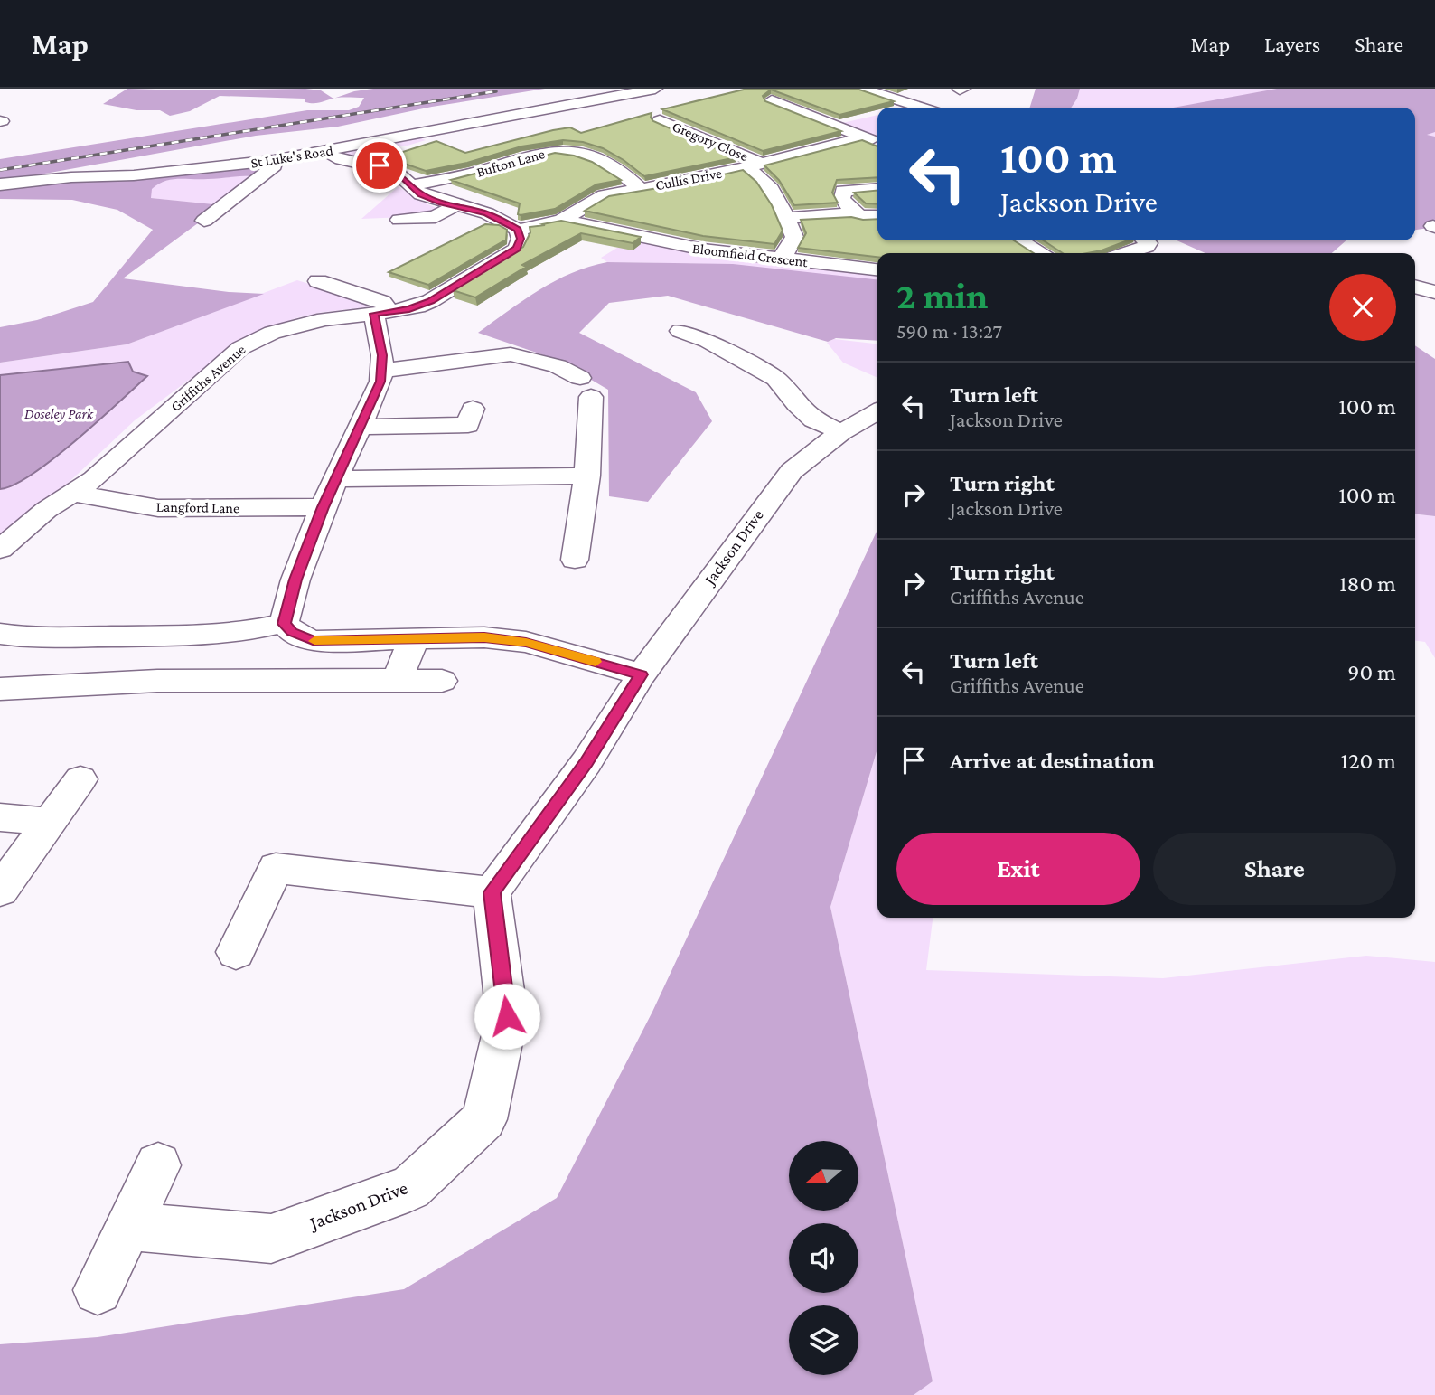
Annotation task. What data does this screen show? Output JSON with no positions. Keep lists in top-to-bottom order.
{
  "streets": {
    "street": [
      "Gregory Close",
      "St Luke's Road",
      "Bufton Lane",
      "Cullis Drive",
      "Bloomfield Crescent",
      "Griffiths Avenue",
      "Langford Lane",
      "Jackson Drive"
    ]
  },
  "crossings": [
    ["Gregory Close", "Cullis Drive"],
    ["Gregory Close", "Bloomfield Crescent"],
    ["Bufton Lane", "Cullis Drive"],
    ["Cullis Drive", "Bloomfield Crescent"],
    ["Cullis Drive", "Griffiths Avenue"],
    ["Griffiths Avenue", "Langford Lane"]
  ],
  "parks": ["Doseley Park"],
  "north": "left",
  "page": {
    "header": "Map",
    "nav": ["Map", "Layers", "Share"],
    "turn": ["100 m", "Jackson Drive"],
    "heading": ["2 min", "590 m · 13:27"],
    "list": [
      {
        "name": "Turn left",
        "note": "Jackson Drive",
        "value": "100 m"
      },
      {
        "name": "Turn right",
        "note": "Jackson Drive",
        "value": "100 m"
      },
      {
        "name": "Turn right",
        "note": "Griffiths Avenue",
        "value": "180 m"
      },
      {
        "name": "Turn left",
        "note": "Griffiths Avenue",
        "value": "90 m"
      },
      {
        "name": "Arrive at destination",
        "value": "120 m"
      }
    ],
    "buttons": ["Exit", "Share"]
  }
}
